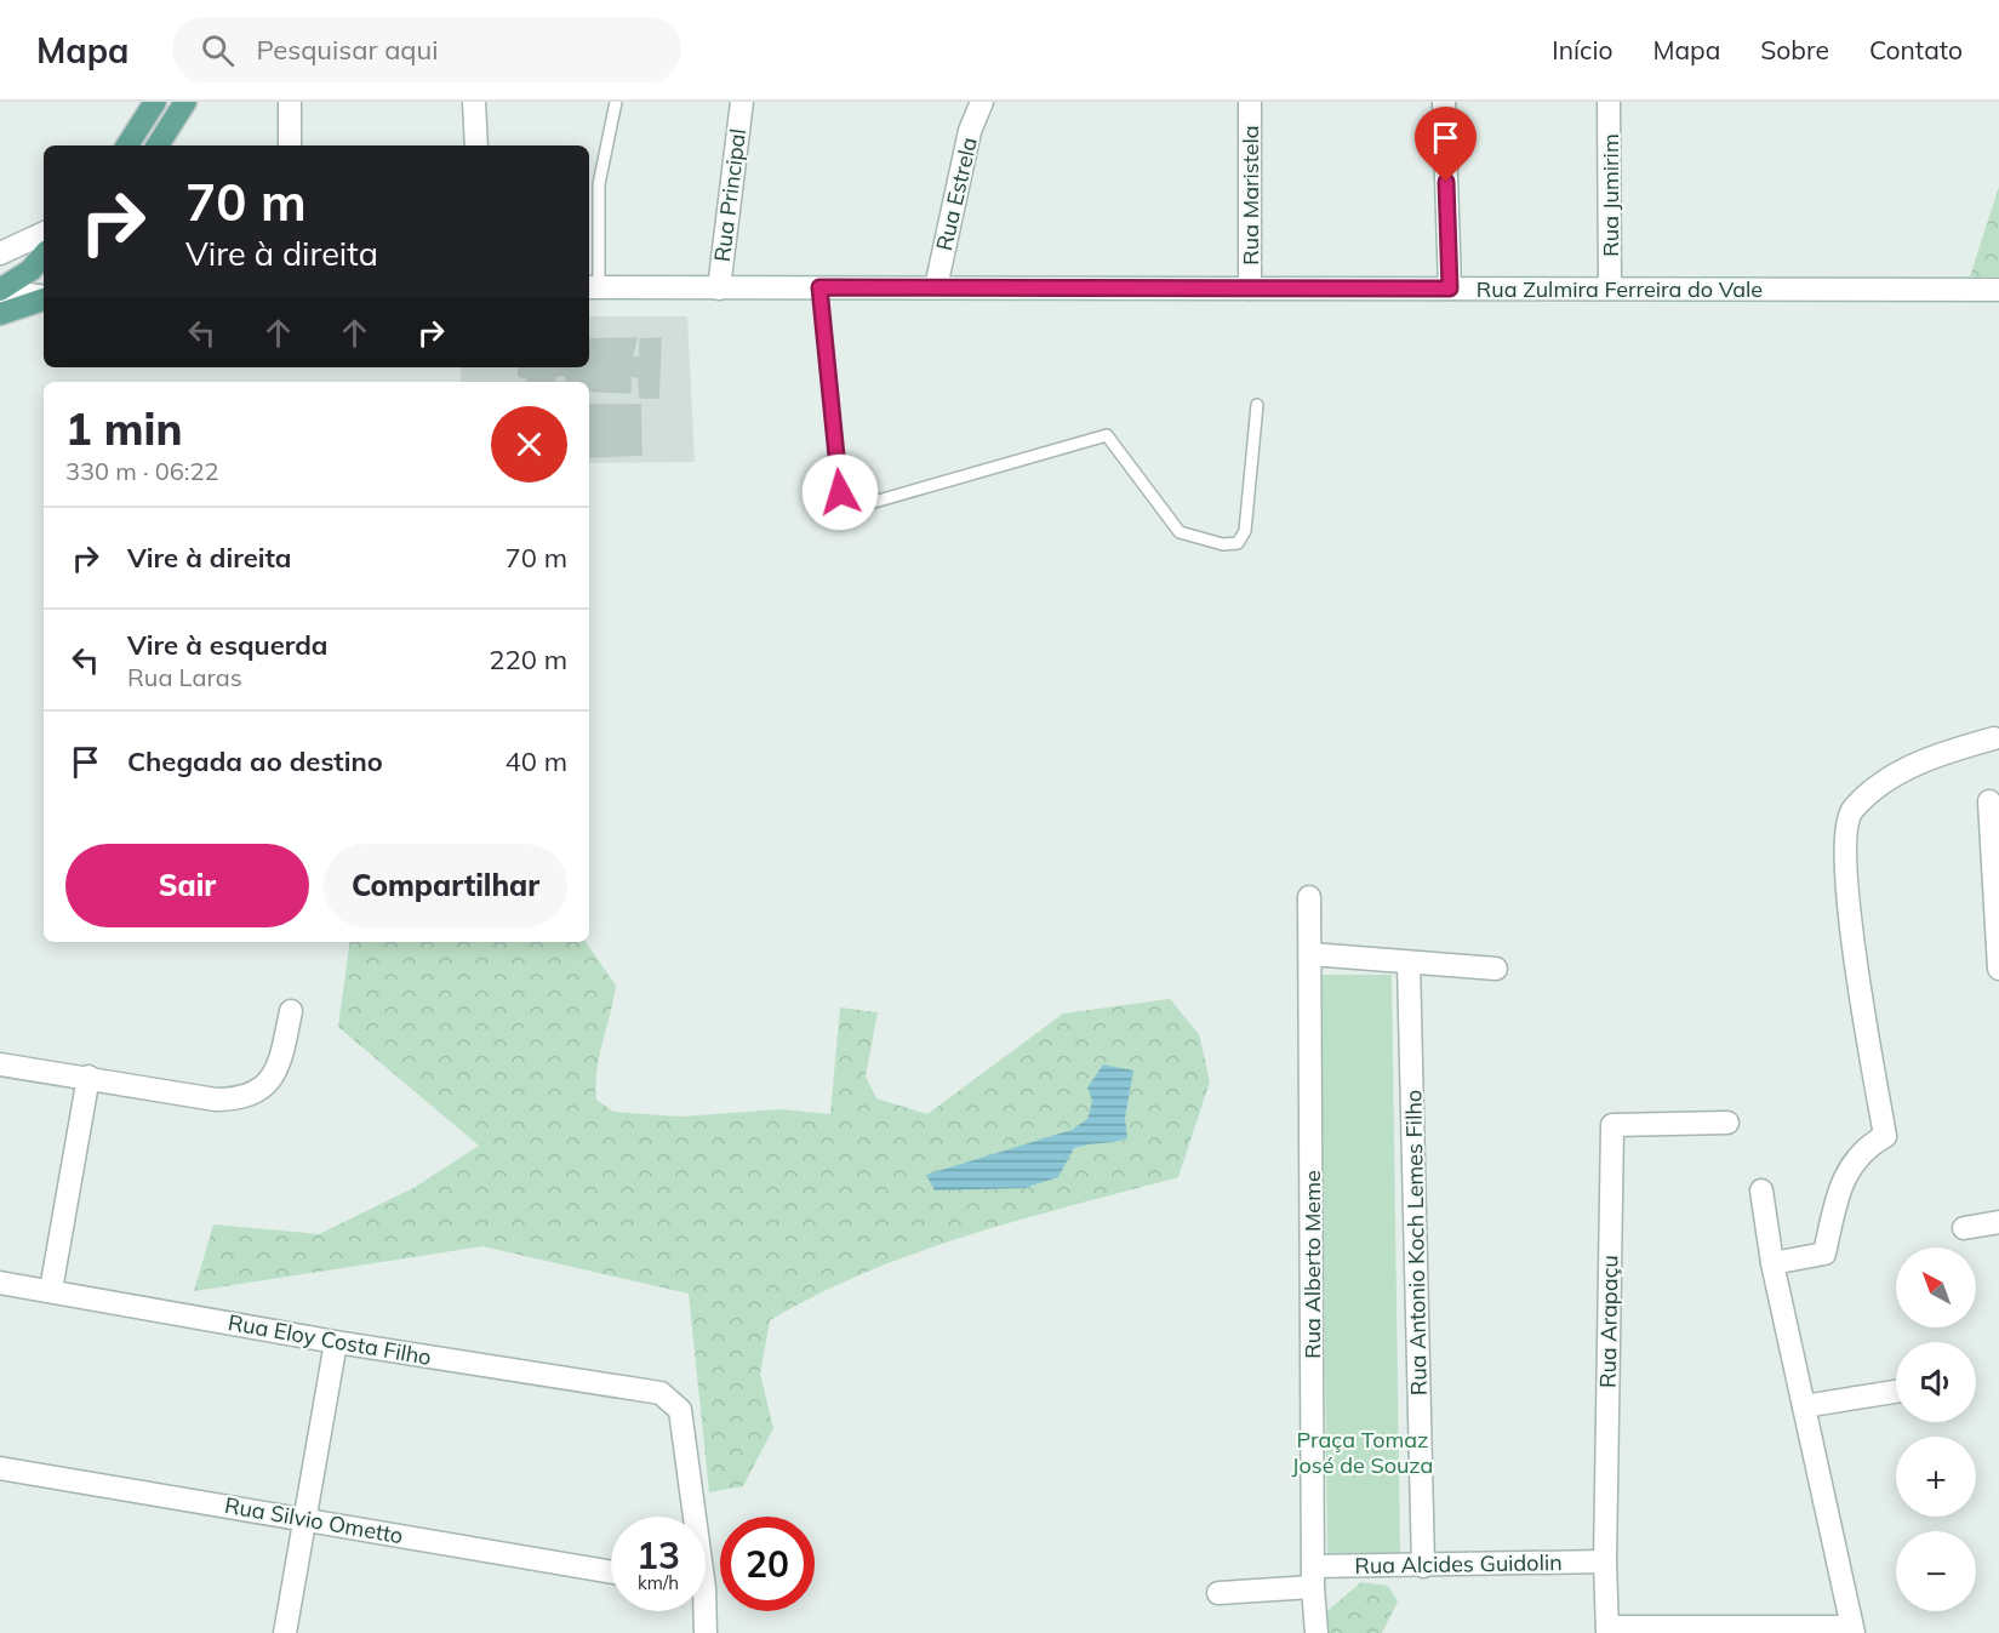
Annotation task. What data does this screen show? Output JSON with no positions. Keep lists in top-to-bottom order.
{
  "streets": {
    "street": [
      "Rua Estrela",
      "Rua Principal",
      "Rua Maristela",
      "Rua Jumirim",
      "Rua Zulmira Ferreira do Vale",
      "Rua Antonio Koch Lemes Filho",
      "Rua Alberto Meme",
      "Rua Arapaçu",
      "Rua Eloy Costa Filho",
      "Rua Silvio Ometto",
      "Rua Alcides Guidolin"
    ]
  },
  "crossings": [
    ["Rua Estrela", "Rua Zulmira Ferreira do Vale"],
    ["Rua Principal", "Rua Zulmira Ferreira do Vale"],
    ["Rua Maristela", "Rua Zulmira Ferreira do Vale"],
    ["Rua Jumirim", "Rua Zulmira Ferreira do Vale"],
    ["Rua Antonio Koch Lemes Filho", "Rua Alcides Guidolin"],
    ["Rua Alberto Meme", "Rua Alcides Guidolin"],
    ["Rua Arapaçu", "Rua Alcides Guidolin"]
  ],
  "parks": ["Praça Tomaz José de Souza"],
  "north": "top left",
  "page": {
    "header": "Mapa",
    "search": "Pesquisar aqui",
    "nav": [
      "Início",
      "Mapa",
      "Sobre",
      "Contato"
    ],
    "turn": ["70 m", "Vire à direita"],
    "heading": ["1 min", "330 m · 06:22"],
    "list": [
      {
        "name": "Vire à direita",
        "value": "70 m"
      },
      {
        "name": "Vire à esquerda",
        "note": "Rua Laras",
        "value": "220 m"
      },
      {
        "name": "Chegada ao destino",
        "value": "40 m"
      }
    ],
    "buttons": ["Sair", "Compartilhar"],
    "map_buttons": ["+", "−"],
    "speed": "13 km/h",
    "limit": "20"
  }
}
